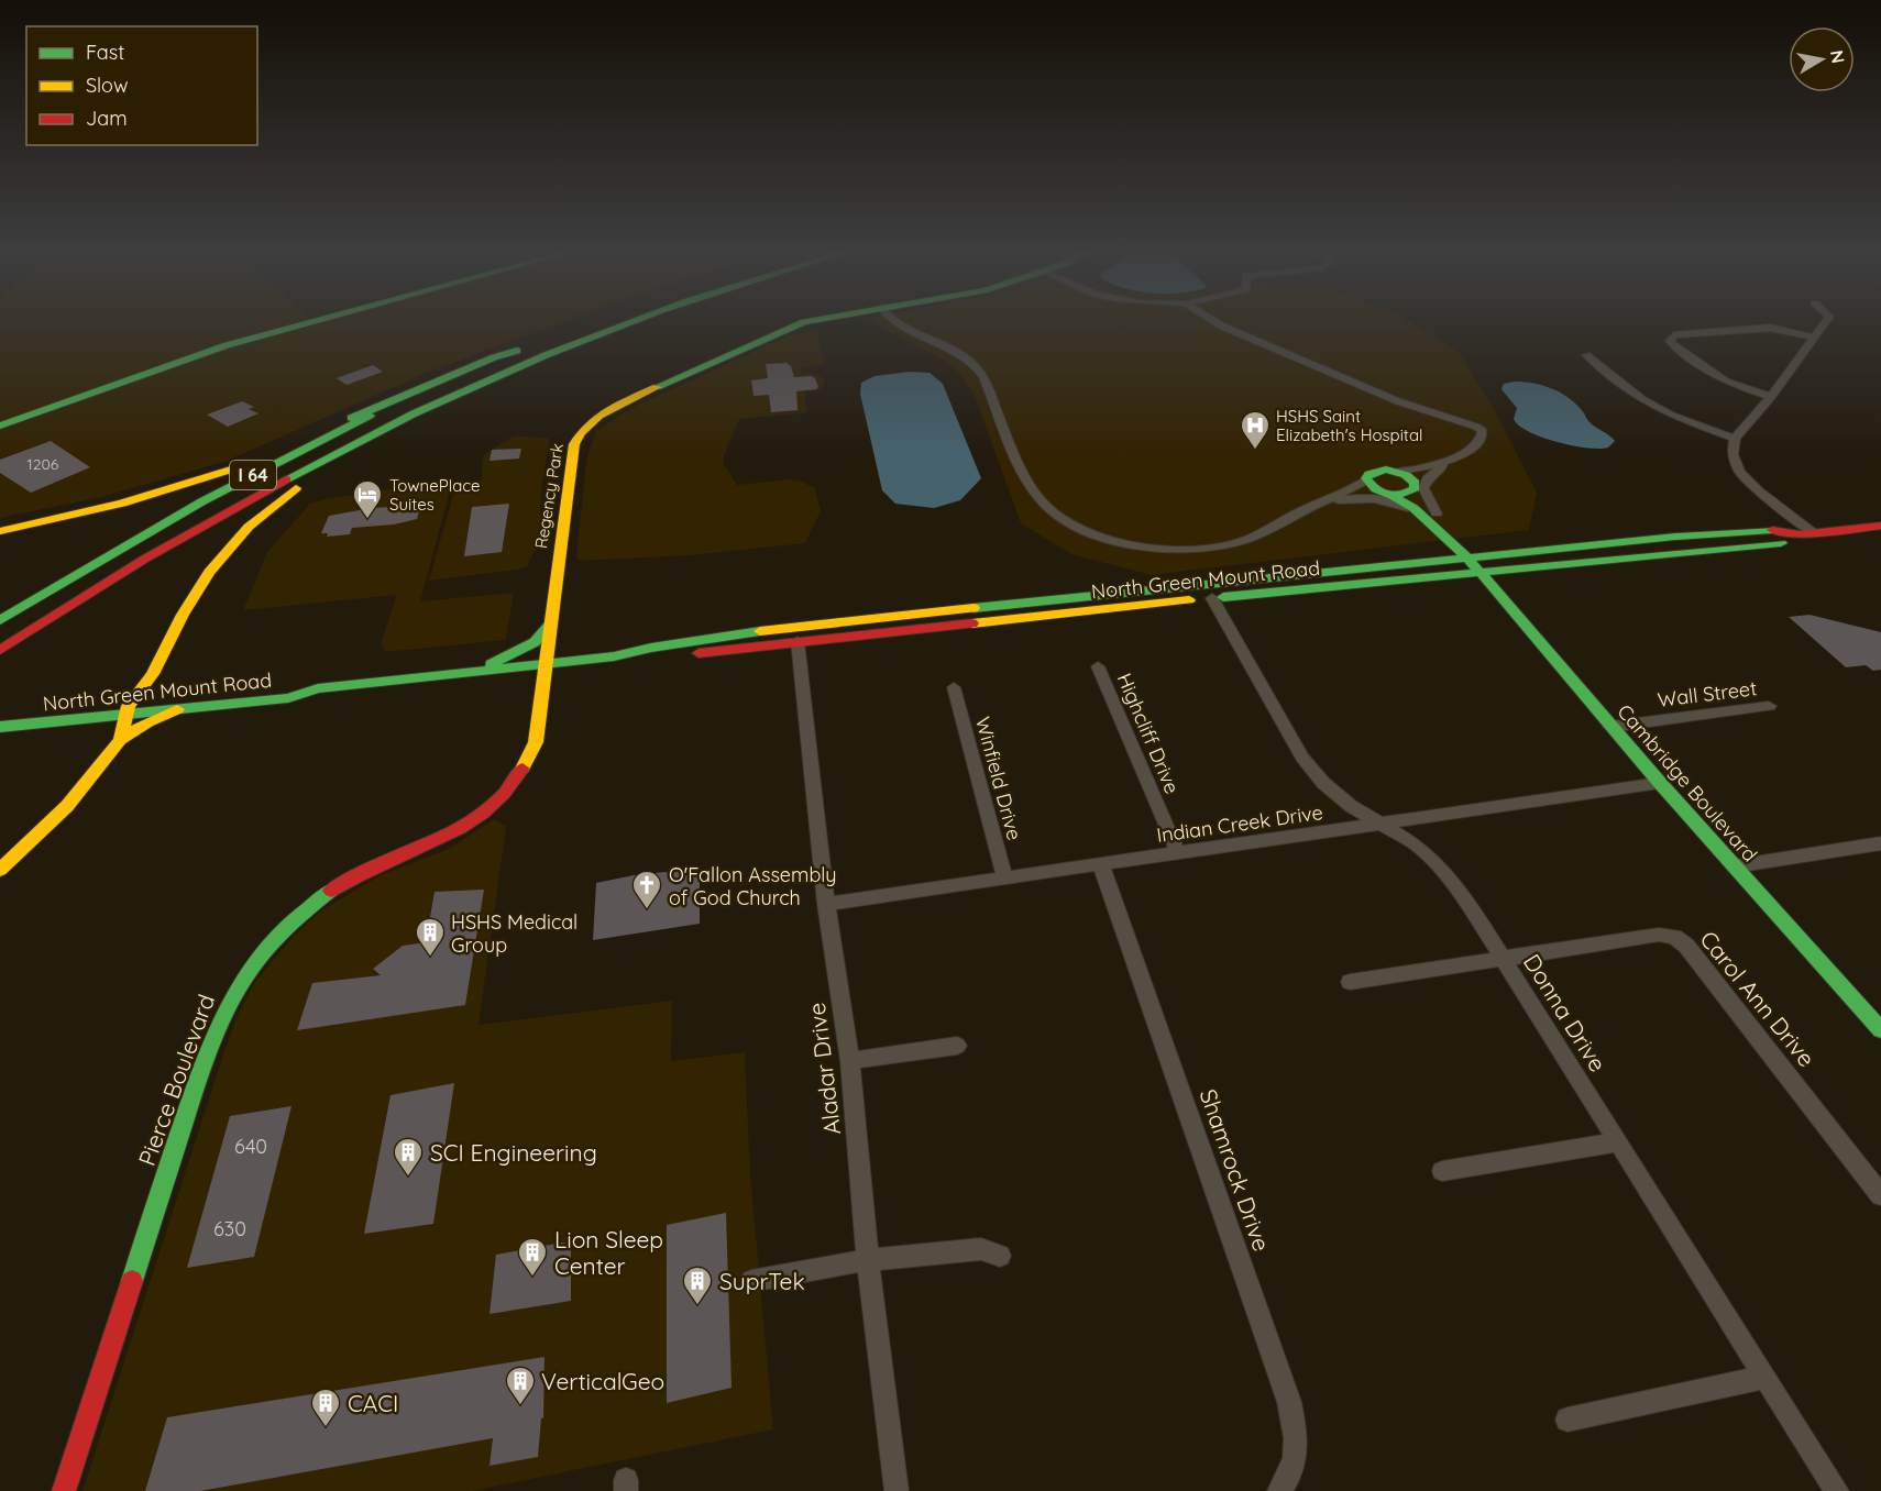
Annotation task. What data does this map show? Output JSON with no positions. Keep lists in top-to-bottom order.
{
  "streets": {
    "main road": [
      "I 64",
      "Regency Park",
      "North Green Mount Road",
      "Cambridge Boulevard",
      "Pierce Boulevard"
    ],
    "street": [
      "Wall Street",
      "Highcliff Drive",
      "Winfield Drive",
      "Indian Creek Drive",
      "Carol Ann Drive",
      "Donna Drive",
      "Aladar Drive",
      "Shamrock Drive"
    ]
  },
  "crossings": [
    ["Regency Park", "North Green Mount Road"],
    ["Regency Park", "Pierce Boulevard"],
    ["North Green Mount Road", "Cambridge Boulevard"],
    ["North Green Mount Road", "Donna Drive"],
    ["North Green Mount Road", "Aladar Drive"],
    ["North Green Mount Road", "Pierce Boulevard"],
    ["Wall Street", "Cambridge Boulevard"],
    ["Highcliff Drive", "Indian Creek Drive"],
    ["Winfield Drive", "Indian Creek Drive"],
    ["Cambridge Boulevard", "Indian Creek Drive"],
    ["Indian Creek Drive", "Donna Drive"],
    ["Indian Creek Drive", "Aladar Drive"],
    ["Indian Creek Drive", "Shamrock Drive"],
    ["Carol Ann Drive", "Donna Drive"]
  ],
  "places": {
    "hospital": ["HSHS Saint Elizabeth's Hospital"],
    "hotel": ["TownePlace Suites"],
    "church": ["O'Fallon Assembly of God Church"],
    "building": [
      "HSHS Medical Group",
      "SCI Engineering",
      "Lion Sleep Center",
      "SuprTek",
      "VerticalGeo",
      "CACI"
    ]
  },
  "house_numbers": ["1206", "640", "630"],
  "legend": ["Fast", "Slow", "Jam"],
  "north": "right"
}
